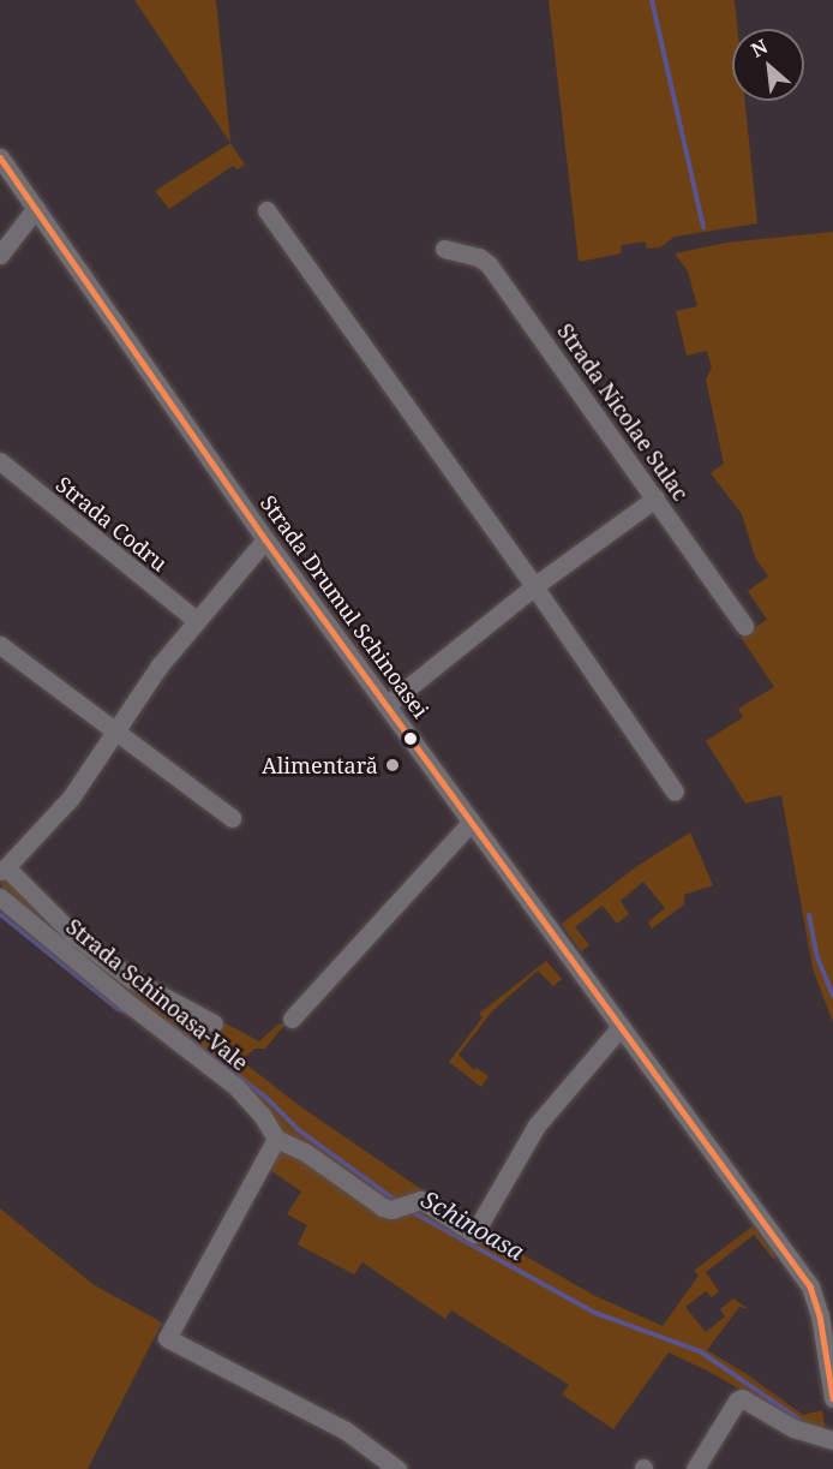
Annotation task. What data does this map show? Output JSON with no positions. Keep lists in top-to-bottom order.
{
  "streets": {
    "street": [
      "Strada Nicolae Sulac",
      "Strada Codru",
      "Strada Drumul Schinoasei",
      "Strada Schinoasa-Vale"
    ]
  },
  "water": ["Schinoasa"],
  "places": ["Alimentară"],
  "north": "top left"
}
